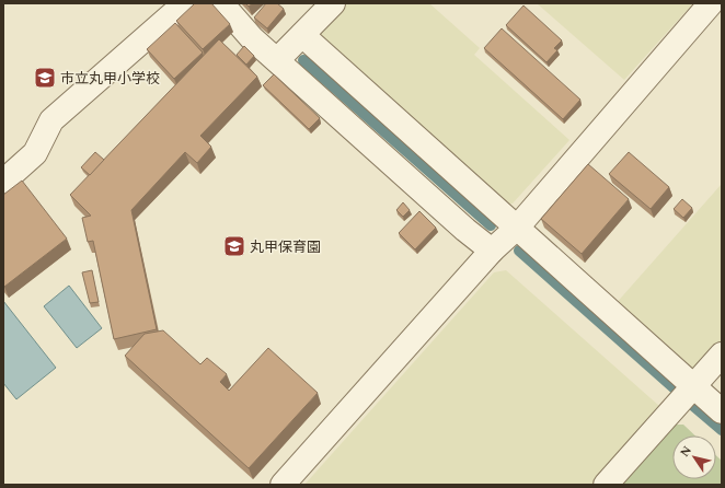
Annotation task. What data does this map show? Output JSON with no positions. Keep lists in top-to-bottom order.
{
  "places": {
    "school or university": ["市立丸甲小学校", "丸甲保育園"]
  },
  "north": "top left"
}
